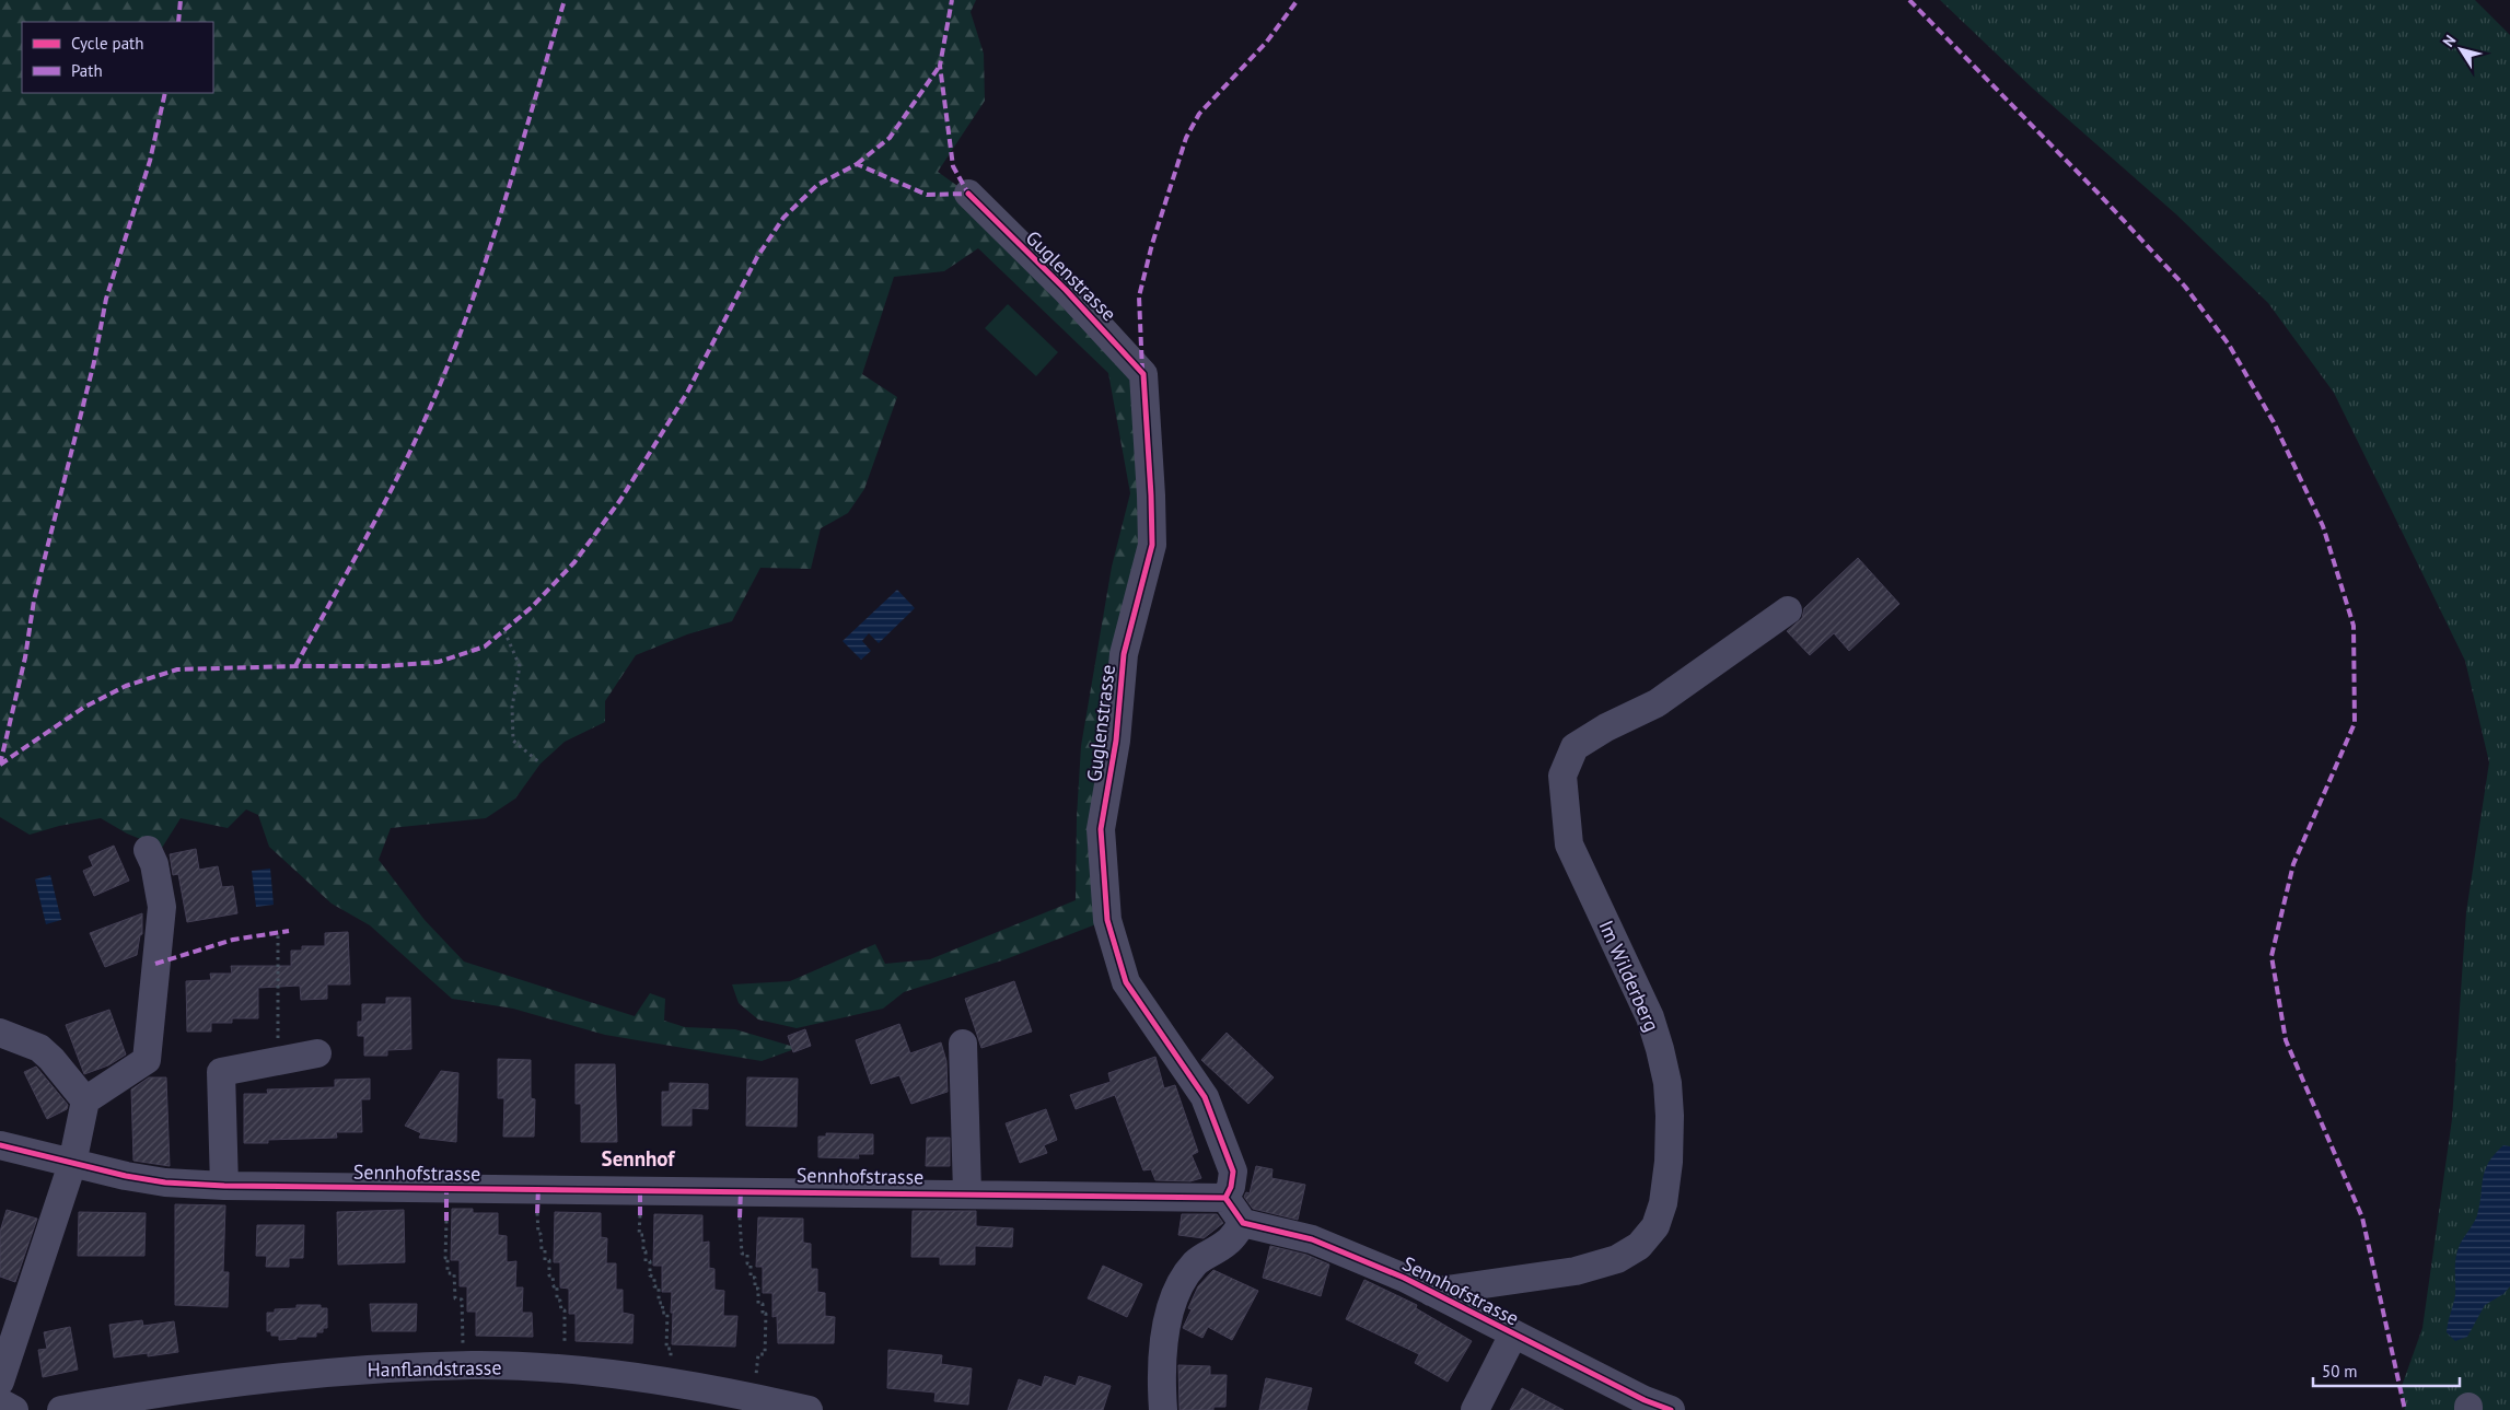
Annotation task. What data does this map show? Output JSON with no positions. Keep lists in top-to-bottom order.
{
  "streets": {
    "street": [
      "Guglenstrasse",
      "Im Wilderberg",
      "Sennhofstrasse",
      "Hanflandstrasse"
    ]
  },
  "crossings": [
    ["Guglenstrasse", "Sennhofstrasse"],
    ["Im Wilderberg", "Sennhofstrasse"]
  ],
  "districts": ["Sennhof"],
  "legend": ["Cycle path", "Path"],
  "scale_bar": "50 m",
  "north": "top left"
}
